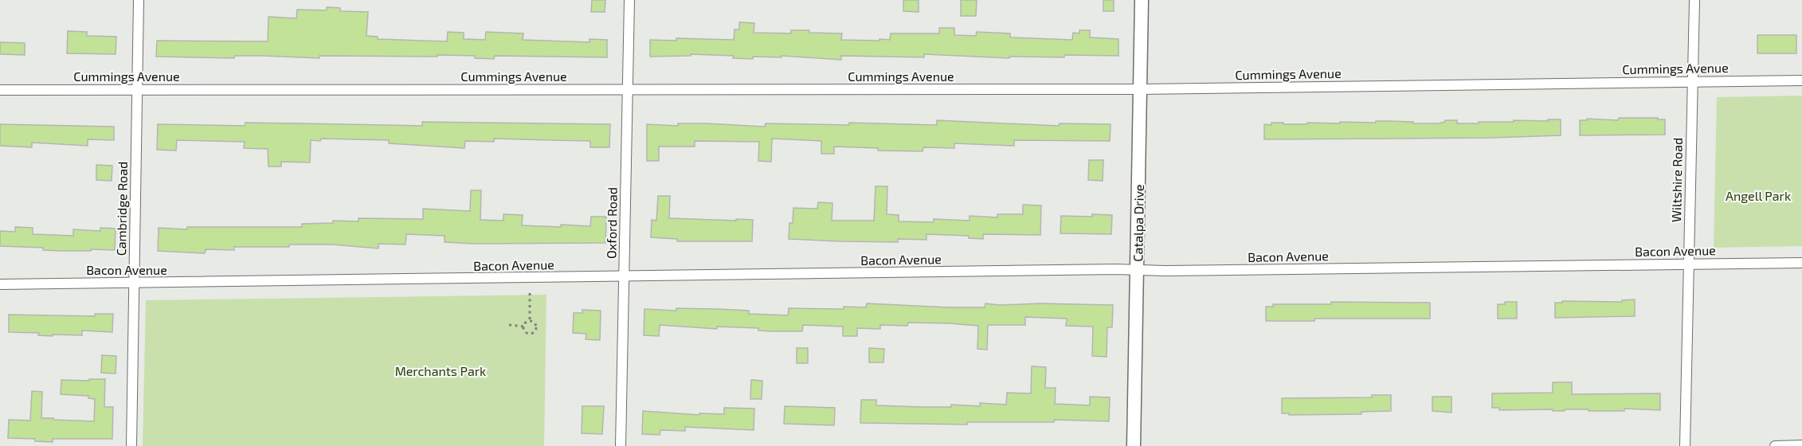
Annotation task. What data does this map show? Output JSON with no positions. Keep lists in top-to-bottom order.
{
  "streets": {
    "street": [
      "Cummings Avenue",
      "Wiltshire Road",
      "Cambridge Road",
      "Oxford Road",
      "Catalpa Drive",
      "Bacon Avenue"
    ]
  },
  "crossings": [
    ["Cummings Avenue", "Wiltshire Road"],
    ["Cummings Avenue", "Cambridge Road"],
    ["Cummings Avenue", "Oxford Road"],
    ["Cummings Avenue", "Catalpa Drive"],
    ["Wiltshire Road", "Bacon Avenue"],
    ["Cambridge Road", "Bacon Avenue"],
    ["Oxford Road", "Bacon Avenue"],
    ["Catalpa Drive", "Bacon Avenue"]
  ],
  "parks": ["Angell Park", "Merchants Park"]
}
